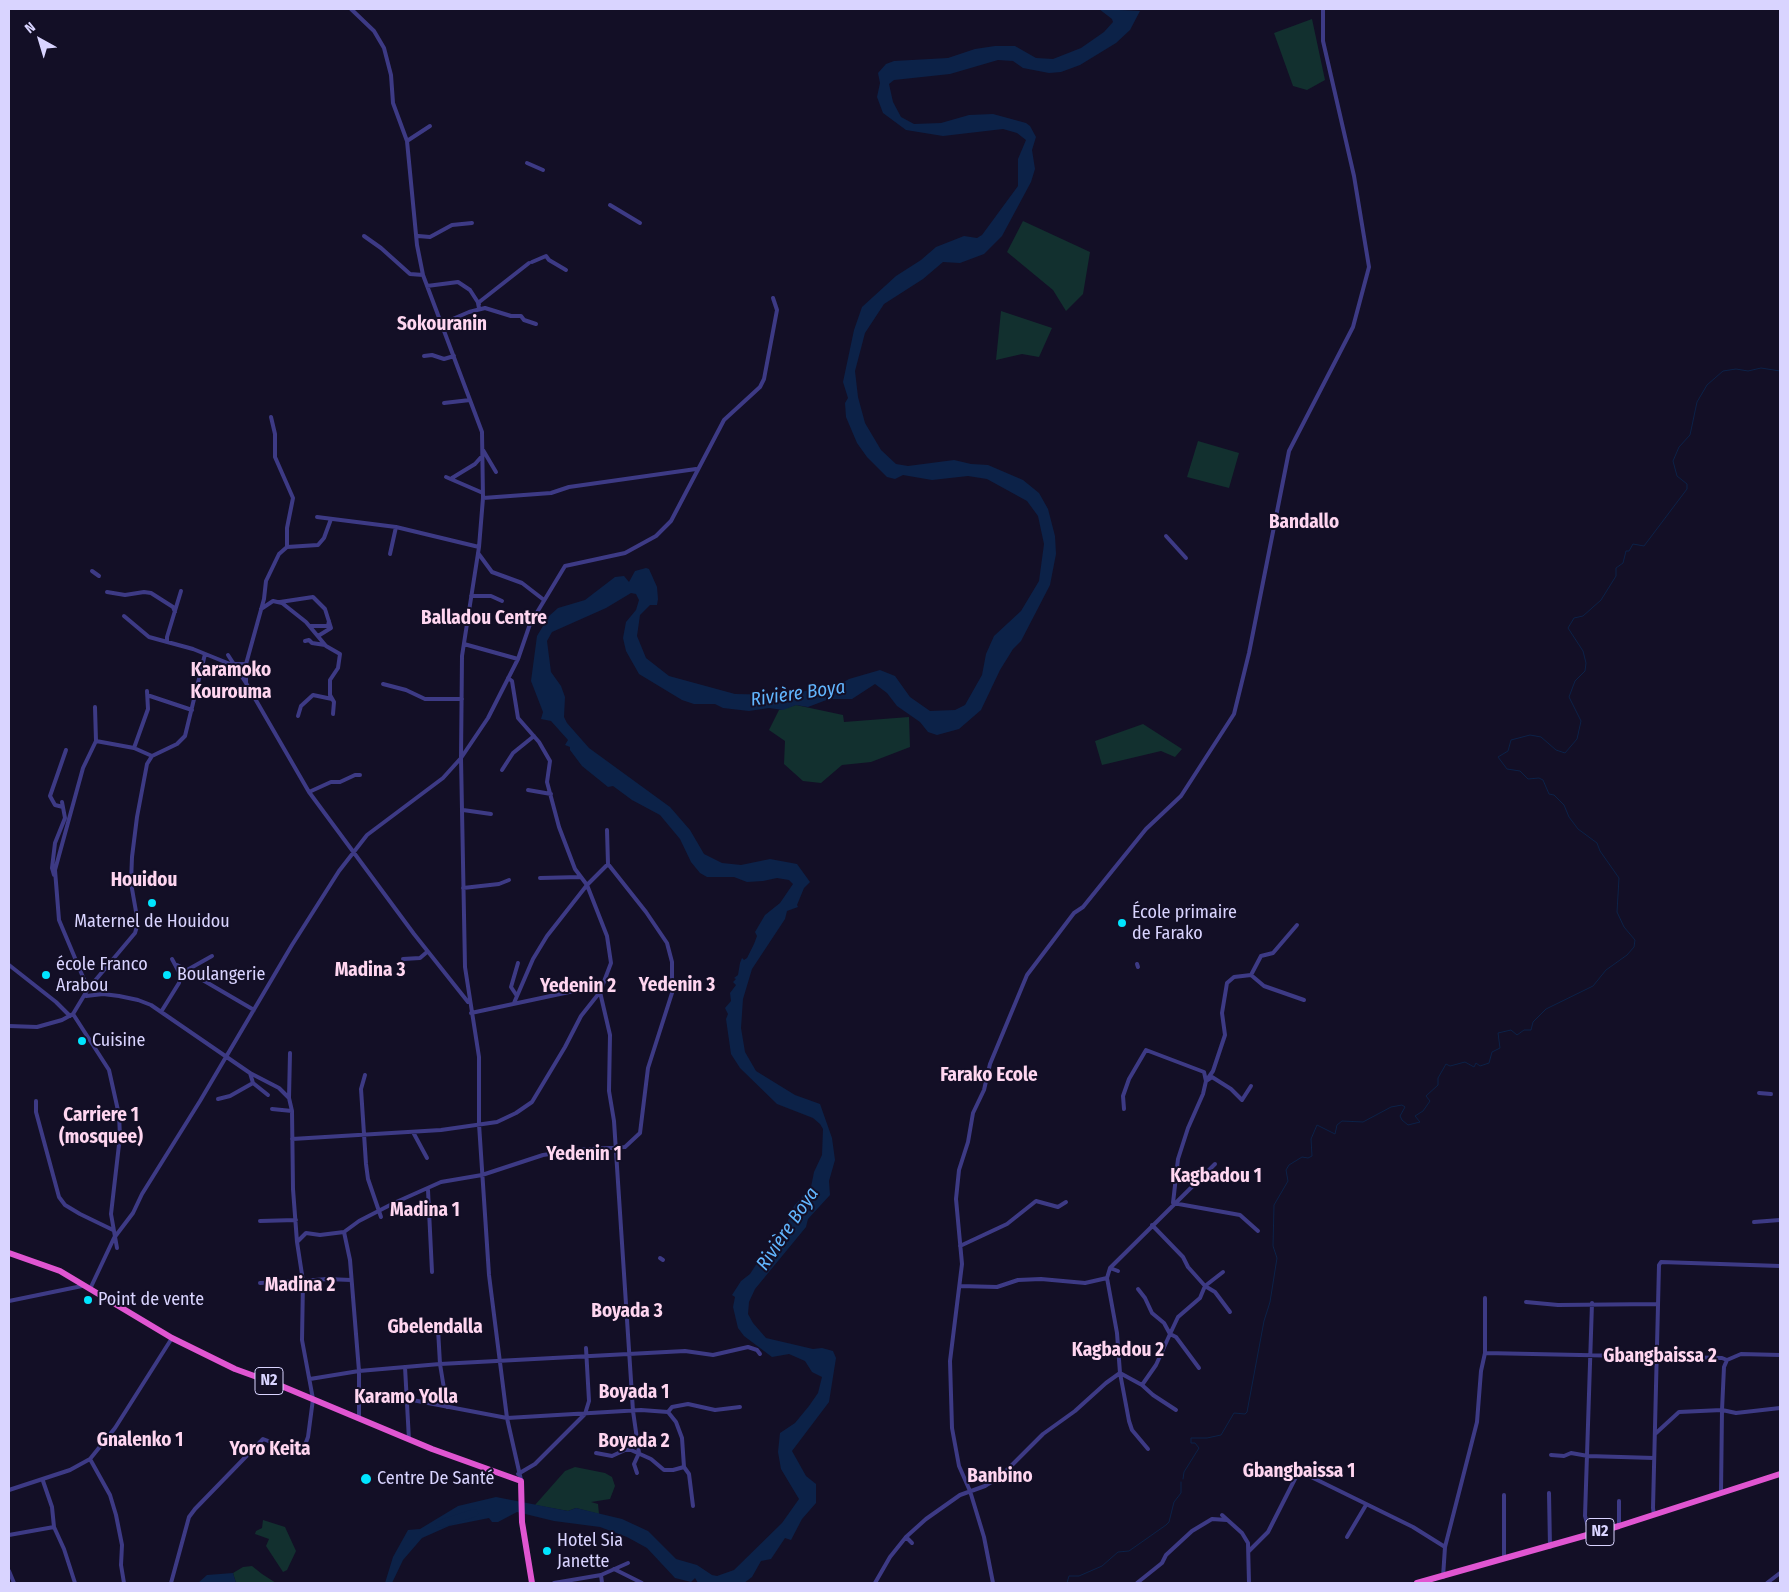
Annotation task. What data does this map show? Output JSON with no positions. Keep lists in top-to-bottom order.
{
  "streets": {
    "highway": ["N2"]
  },
  "districts": [
    "Sokouranin",
    "Bandallo",
    "Balladou Centre",
    "Karamoko Kourouma",
    "Houidou",
    "Madina 3",
    "Yedenin 3",
    "Yedenin 2",
    "Farako Ecole",
    "Carriere 1 (mosquee)",
    "Yedenin 1",
    "Kagbadou 1",
    "Madina 1",
    "Madina 2",
    "Boyada 3",
    "Gbelendalla",
    "Kagbadou 2",
    "Gbangbaissa 2",
    "Boyada 1",
    "Karamo Yolla",
    "Gnalenko 1",
    "Boyada 2",
    "Yoro Keita",
    "Gbangbaissa 1",
    "Banbino"
  ],
  "water": ["Rivière Boya"],
  "places": [
    "Maternel de Houidou",
    "École primaire de Farako",
    "école Franco Arabou",
    "Boulangerie",
    "Cuisine",
    "Point de vente",
    "Centre De Santé",
    "Hotel Sia Janette"
  ],
  "north": "top left"
}
